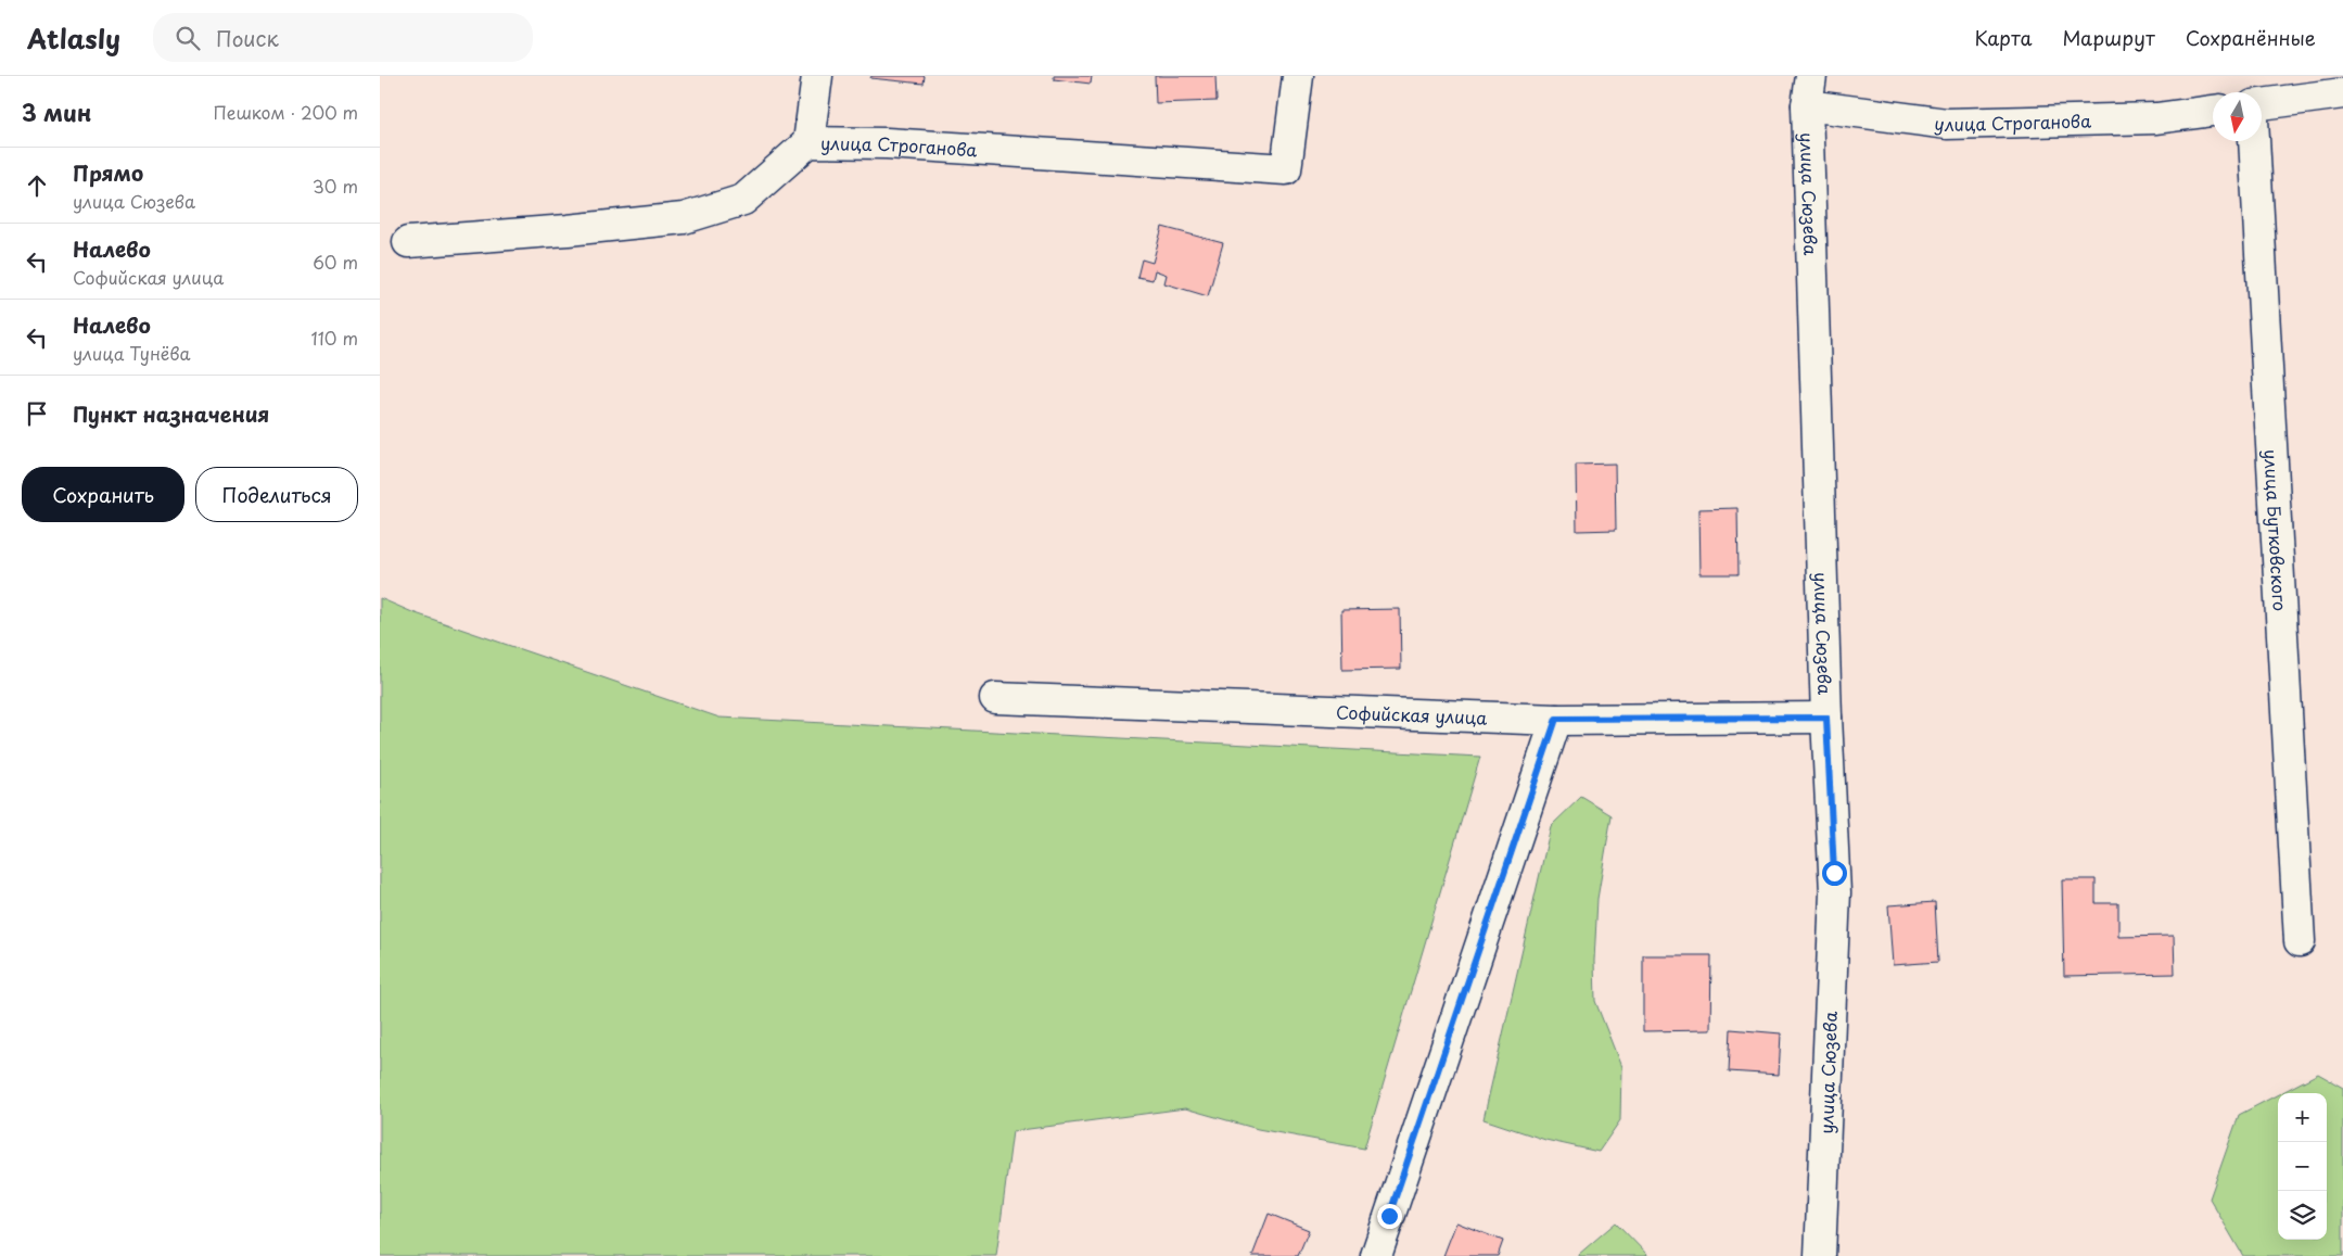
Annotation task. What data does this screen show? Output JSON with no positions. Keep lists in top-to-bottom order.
{
  "streets": {
    "street": [
      "улица Строганова",
      "улица Сюзева",
      "улица Бутковского",
      "Софийская улица"
    ]
  },
  "crossings": [
    ["улица Строганова", "улица Сюзева"],
    ["улица Сюзева", "Софийская улица"]
  ],
  "north": "bottom",
  "page": {
    "header": "Atlasly",
    "search": "Поиск",
    "nav": ["Карта", "Маршрут", "Сохранённые"],
    "heading": ["3 мин", "Пешком · 200 m"],
    "list": [
      ["Прямо", "улица Сюзева", "30 m"],
      ["Налево", "Софийская улица", "60 m"],
      ["Налево", "улица Тунёва", "110 m"],
      "Пункт назначения"
    ],
    "buttons": ["Сохранить", "Поделиться"],
    "map_buttons": ["+", "−"]
  }
}
